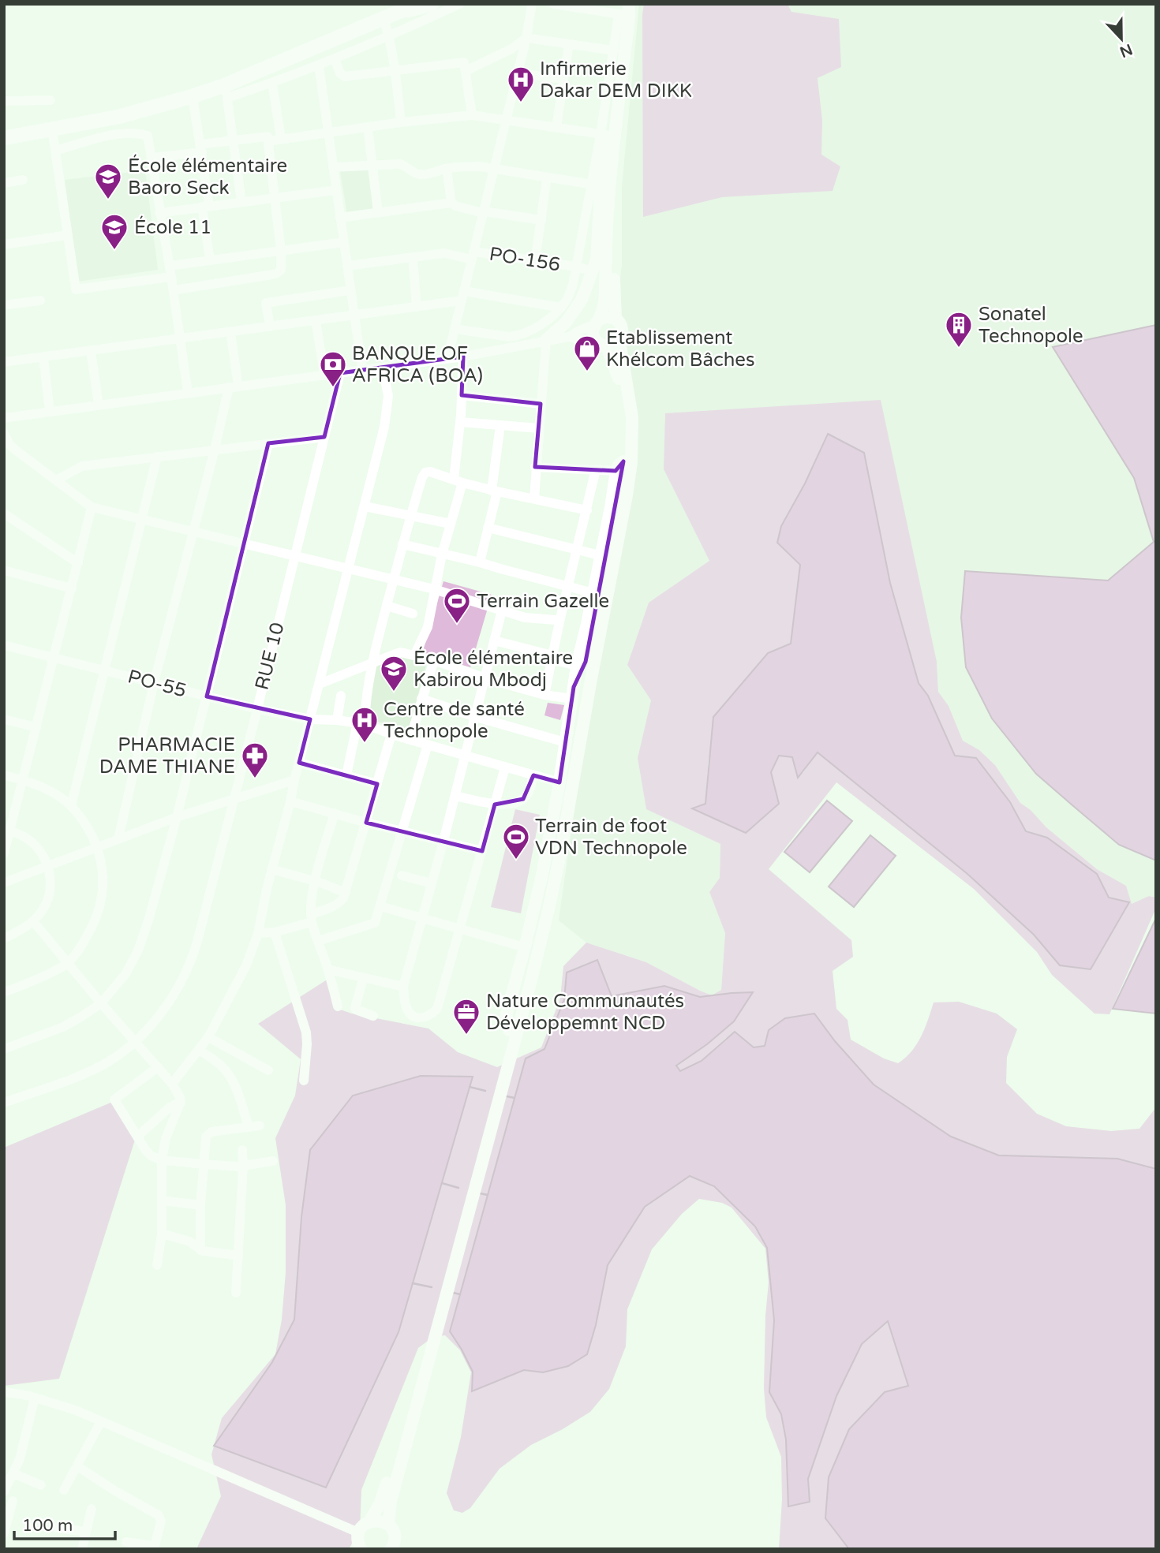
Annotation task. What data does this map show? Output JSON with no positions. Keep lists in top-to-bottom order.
{
  "streets": {
    "street": ["PO-156", "RUE 10", "PO-55"]
  },
  "crossings": [
    ["RUE 10", "PO-55"]
  ],
  "places": {
    "hospital": ["Infirmerie Dakar DEM DIKK", "Centre de santé Technopole"],
    "school or university": ["École élémentaire Baoro Seck", "École 11", "École élémentaire Kabirou Mbodj"],
    "building": ["Sonatel Technopole"],
    "shop": ["Etablissement Khélcom Bâches"],
    "bank": ["BANQUE OF AFRICA (BOA)"],
    "sports": ["Terrain Gazelle", "Terrain de foot VDN Technopole"],
    "pharmacy": ["PHARMACIE DAME THIANE"],
    "office": ["Nature Communautés Développemnt NCD"]
  },
  "scale_bar": "100 m",
  "north": "bottom"
}
